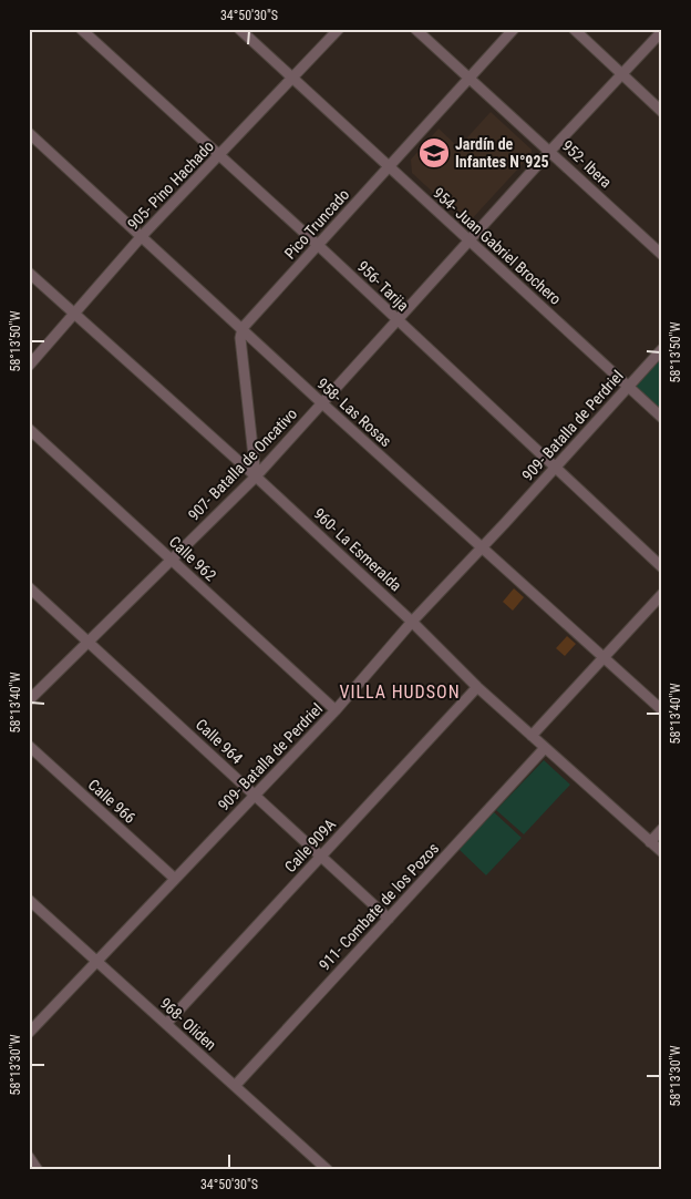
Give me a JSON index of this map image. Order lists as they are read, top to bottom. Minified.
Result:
{"streets":{"street":["952- Ibera","905- Pino Hachado","Pico Truncado","954- Juan Gabriel Brochero","956- Tarija","958- Las Rosas","909- Batalla de Perdriel","907- Batalla de Oncativo","960- La Esmeralda","Calle 962","Calle 964","Calle 966","Calle 909A","911- Combate de los Pozos","968- Oliden"]},"crossings":[["952- Ibera","Pico Truncado"],["952- Ibera","907- Batalla de Oncativo"],["905- Pino Hachado","954- Juan Gabriel Brochero"],["905- Pino Hachado","956- Tarija"],["905- Pino Hachado","958- Las Rosas"],["905- Pino Hachado","960- La Esmeralda"],["Pico Truncado","954- Juan Gabriel Brochero"],["Pico Truncado","956- Tarija"],["Pico Truncado","958- Las Rosas"],["954- Juan Gabriel Brochero","909- Batalla de Perdriel"],["954- Juan Gabriel Brochero","907- Batalla de Oncativo"],["956- Tarija","909- Batalla de Perdriel"],["956- Tarija","907- Batalla de Oncativo"],["958- Las Rosas","909- Batalla de Perdriel"],["958- Las Rosas","907- Batalla de Oncativo"],["909- Batalla de Perdriel","960- La Esmeralda"],["909- Batalla de Perdriel","Calle 962"],["909- Batalla de Perdriel","Calle 964"],["909- Batalla de Perdriel","Calle 966"],["909- Batalla de Perdriel","968- Oliden"],["907- Batalla de Oncativo","960- La Esmeralda"],["907- Batalla de Oncativo","Calle 962"],["907- Batalla de Oncativo","Calle 964"],["960- La Esmeralda","Calle 909A"],["960- La Esmeralda","911- Combate de los Pozos"],["Calle 964","Calle 909A"],["Calle 964","911- Combate de los Pozos"],["Calle 909A","968- Oliden"],["911- Combate de los Pozos","968- Oliden"]],"districts":["VILLA HUDSON"],"places":{"school or university":["Jardín de Infantes N°925"]},"coordinates":["34°50'30\"S","58°13'50\"W","58°13'40\"W","58°13'30\"W"]}
